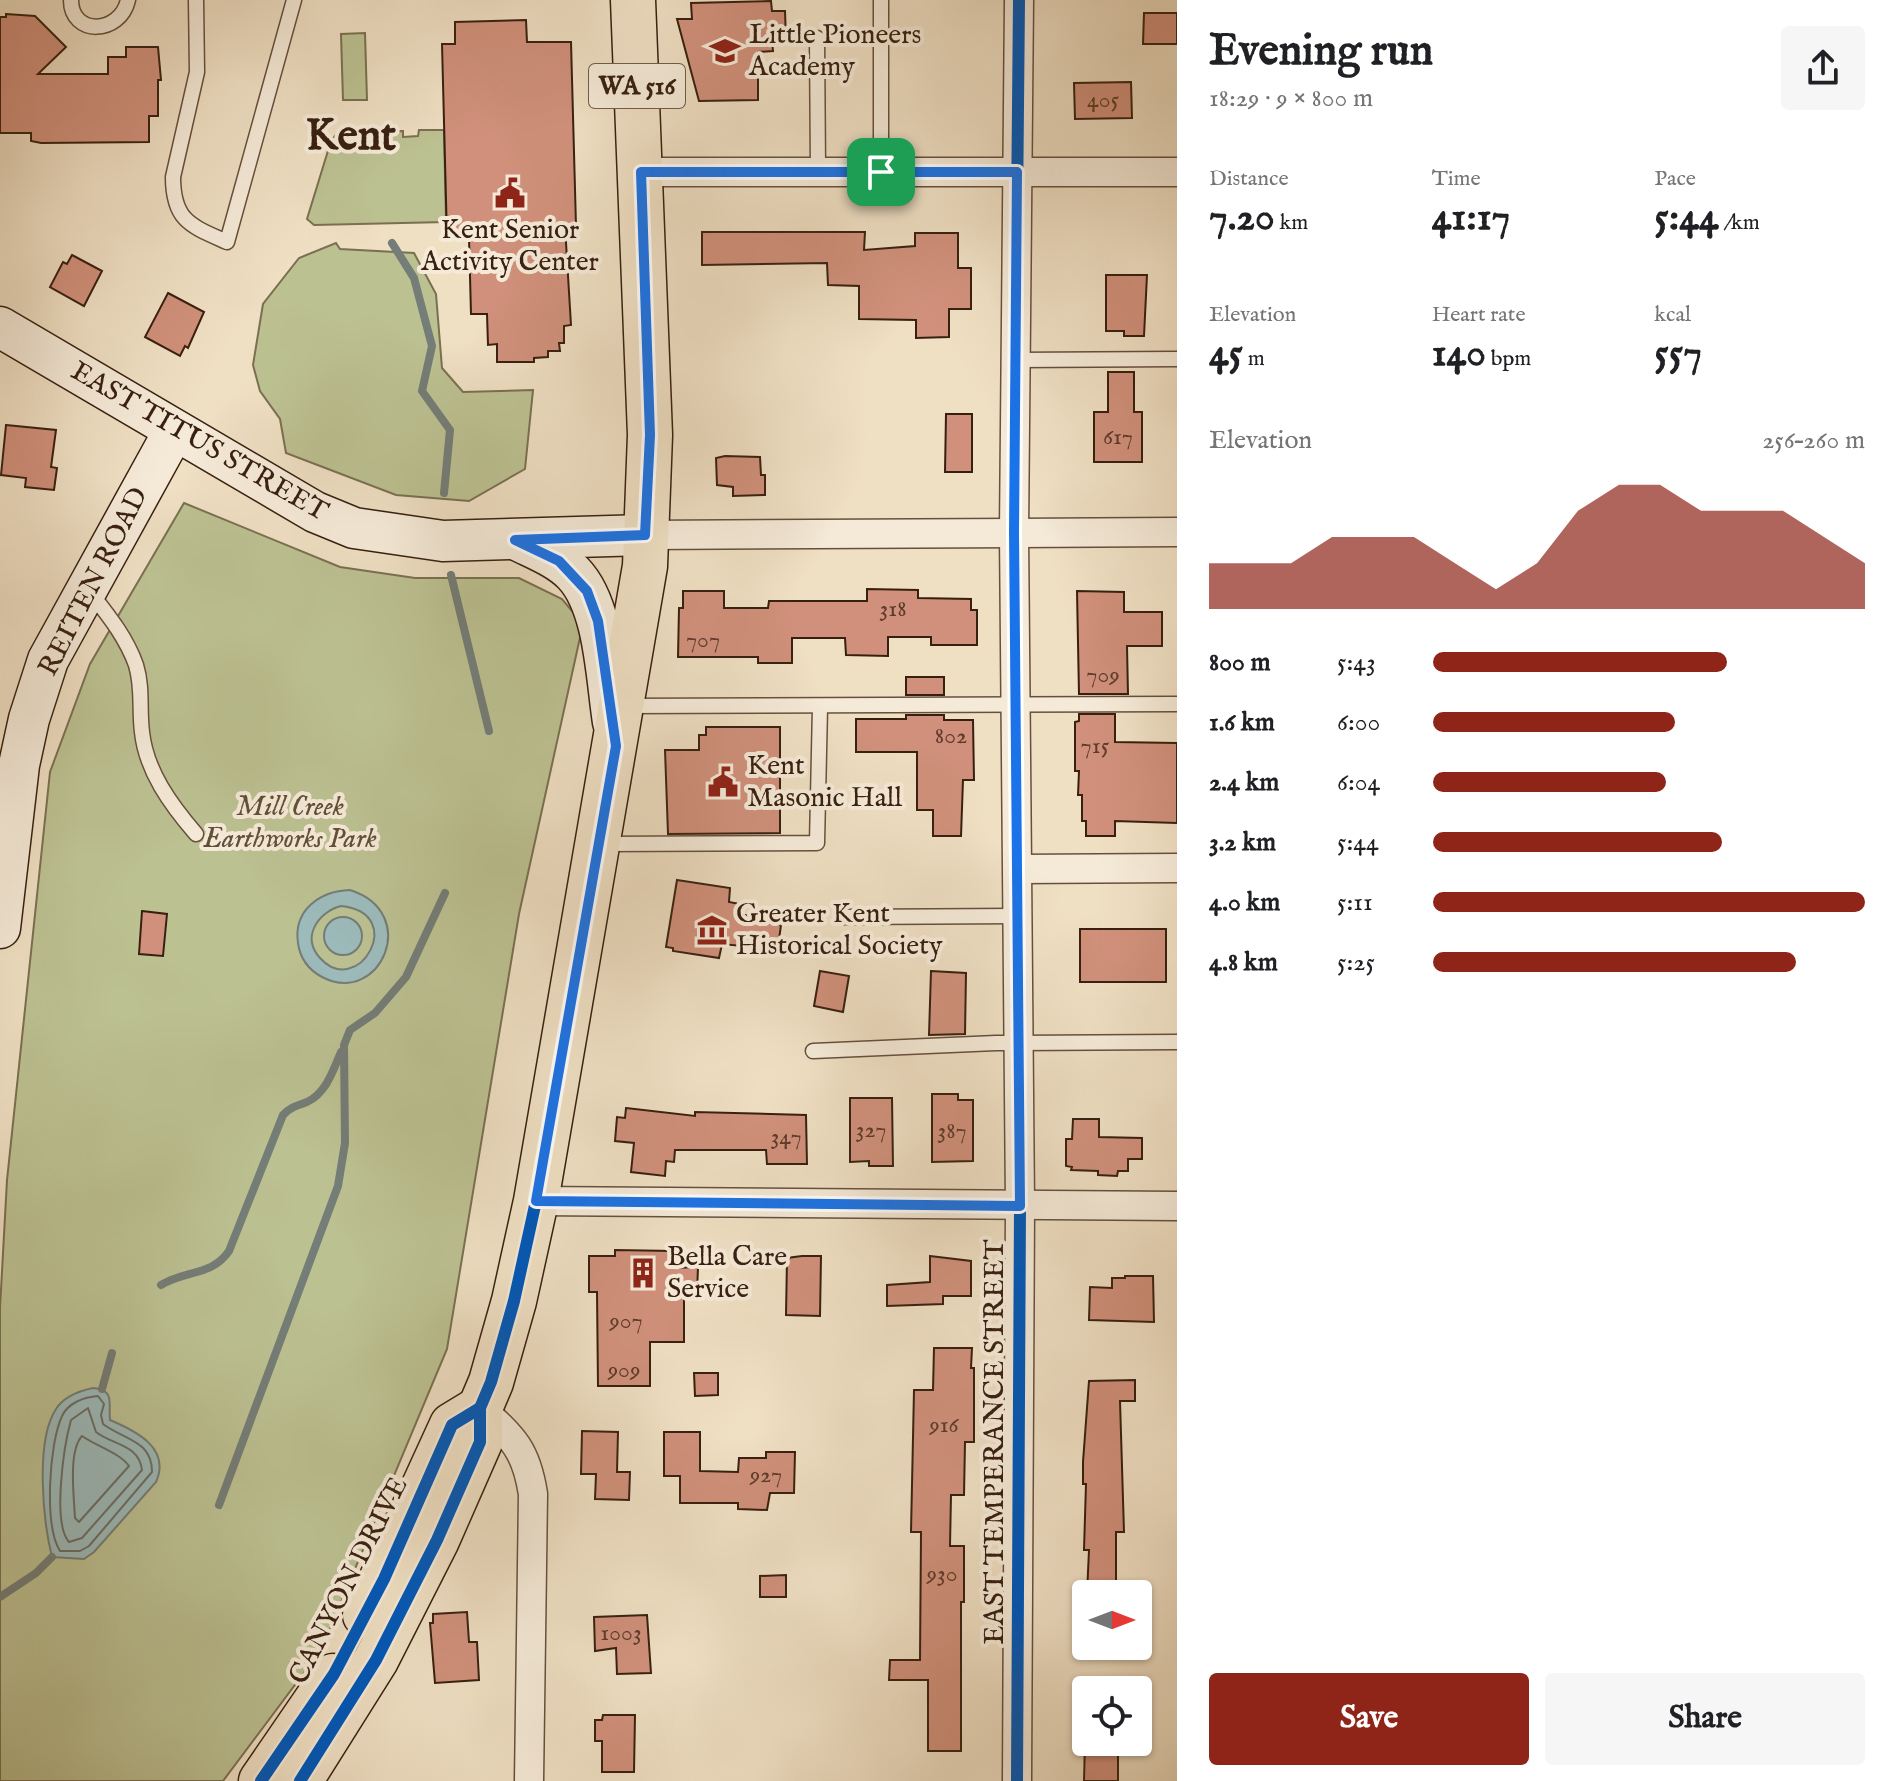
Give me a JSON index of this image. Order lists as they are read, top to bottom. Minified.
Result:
{"streets":{"main road":["WA 516","CANYON DRIVE"],"street":["EAST TITUS STREET","REITEN ROAD","EAST TEMPERANCE STREET"]},"crossings":[["WA 516","EAST TITUS STREET"],["WA 516","CANYON DRIVE"],["EAST TITUS STREET","REITEN ROAD"]],"districts":["Kent"],"parks":["Mill Creek Earthworks Park"],"places":{"school or university":["Little Pioneers Academy"],"public building":["Kent Senior Activity Center","Kent Masonic Hall"],"museum":["Greater Kent Historical Society"],"building":["Bella Care Service"]},"house_numbers":["405","617","318","707","709","802","715","327","387","347","907","909","916","927","930","1003"],"north":"right","page":{"heading":["Evening run","18:29 · 9 × 800 m"],"stats":[["Distance","7.20 km"],["Time","41:17"],["Pace","5:44 /km"],["Elevation","45 m"],["Heart rate","140 bpm"],["kcal","557"]],"chart":["Elevation","256–260 m"],"list":[{"name":"800 m","note":"5:43"},{"name":"1.6 km","note":"6:00"},{"name":"2.4 km","note":"6:04"},{"name":"3.2 km","note":"5:44"},{"name":"4.0 km","note":"5:11"},{"name":"4.8 km","note":"5:25"}],"buttons":["Save","Share"]}}
